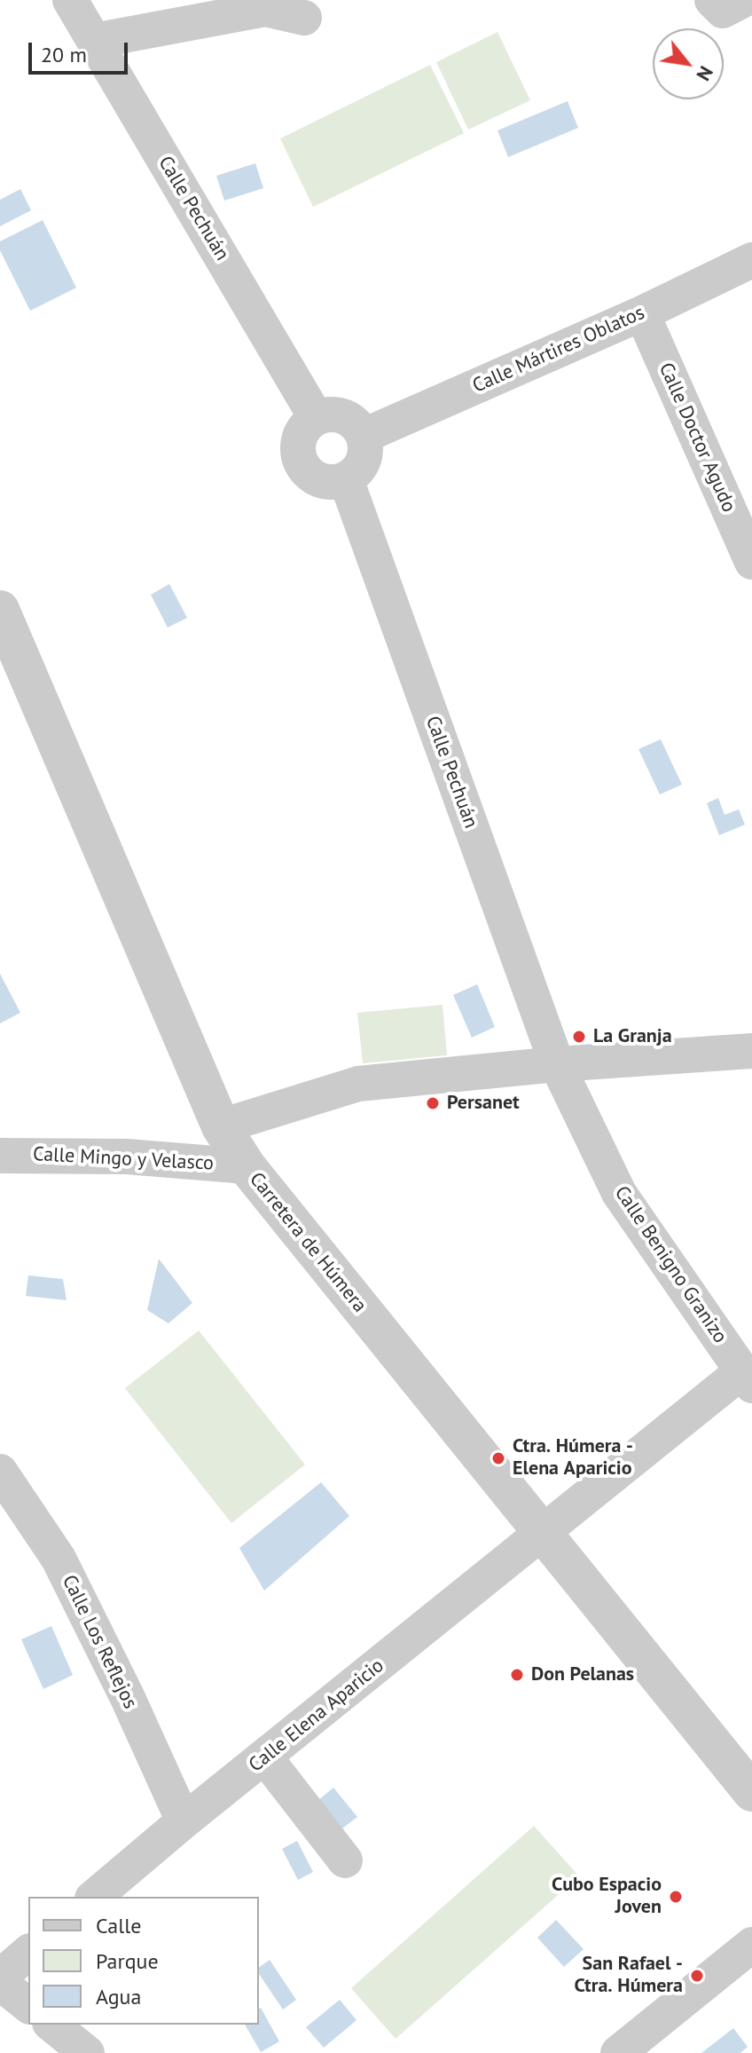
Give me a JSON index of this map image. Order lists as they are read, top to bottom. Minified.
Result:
{"streets":{"street":["Calle Pechuán","Calle Mártires Oblatos","Calle Doctor Agudo","Calle Mingo y Velasco","Carretera de Húmera","Calle Benigno Granizo","Calle Los Reflejos","Calle Elena Aparicio"]},"crossings":[["Calle Pechuán","Calle Mártires Oblatos"],["Calle Pechuán","Calle Benigno Granizo"],["Calle Mártires Oblatos","Calle Doctor Agudo"],["Calle Mingo y Velasco","Carretera de Húmera"],["Carretera de Húmera","Calle Elena Aparicio"],["Calle Benigno Granizo","Calle Elena Aparicio"],["Calle Los Reflejos","Calle Elena Aparicio"]],"places":["La Granja","Persanet","Ctra. Húmera - Elena Aparicio","Don Pelanas","Cubo Espacio Joven","San Rafael - Ctra. Húmera"],"legend":["Calle","Parque","Agua"],"scale_bar":"20 m","north":"bottom right"}
